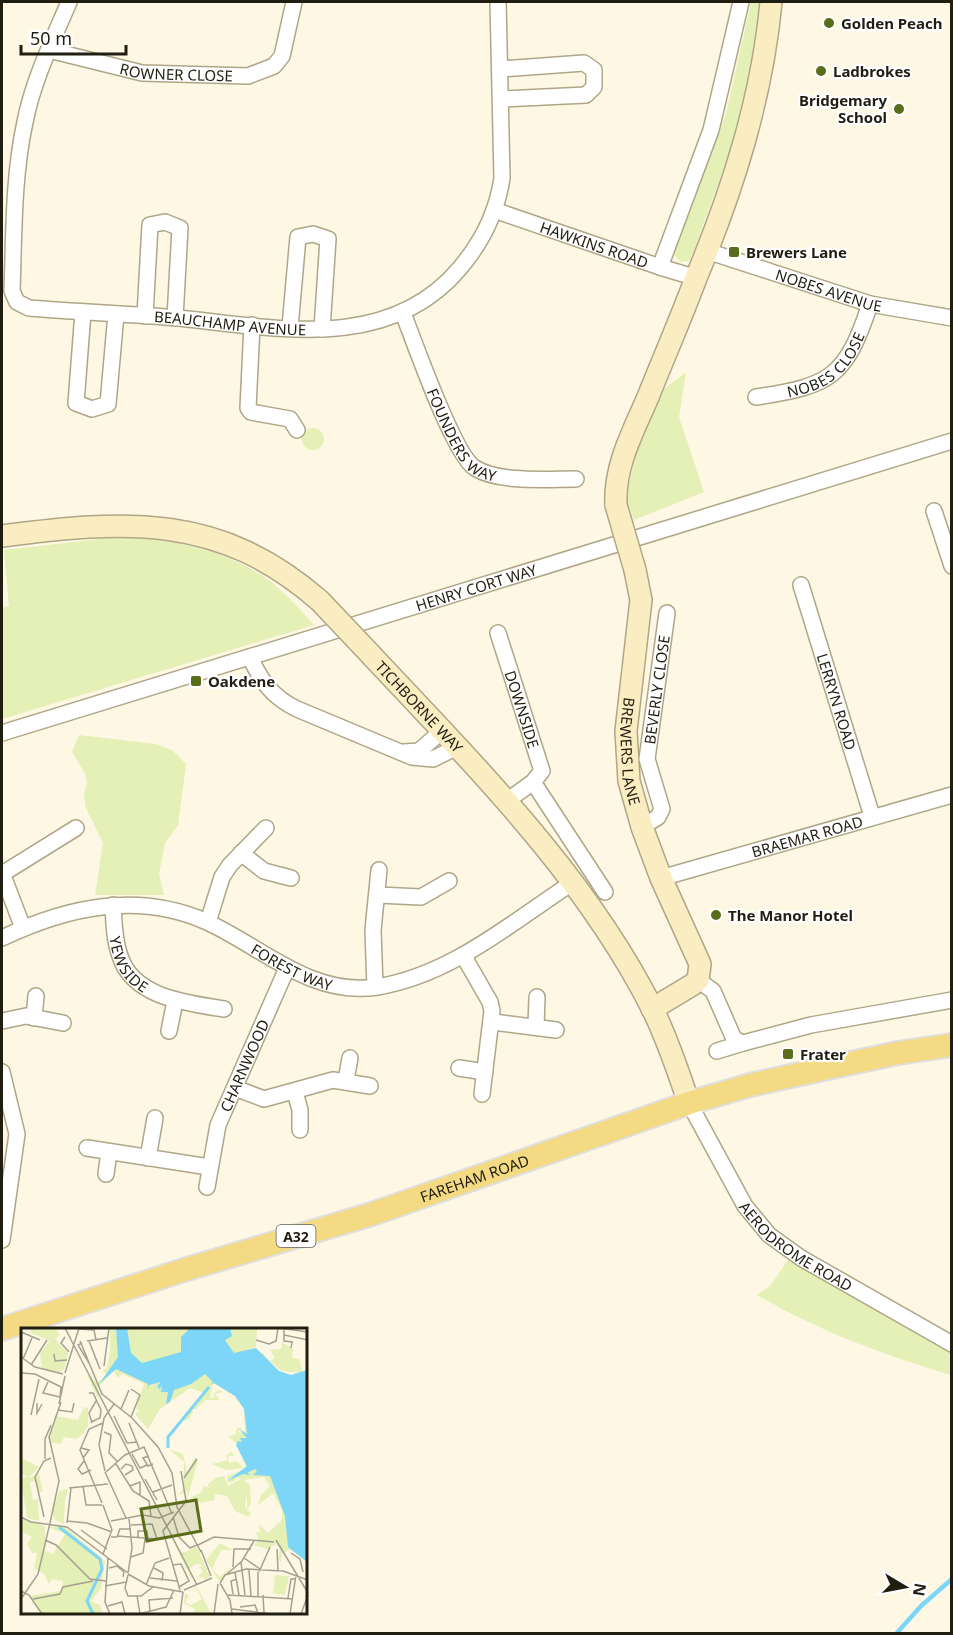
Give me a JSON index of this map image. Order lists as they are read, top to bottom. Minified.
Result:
{"streets":{"main road":["FAREHAM ROAD","A32"],"street":["ROWNER CLOSE","HAWKINS ROAD","NOBES AVENUE","BEAUCHAMP AVENUE","NOBES CLOSE","FOUNDERS WAY","HENRY CORT WAY","BEVERLY CLOSE","LERRYN ROAD","TICHBORNE WAY","DOWNSIDE","BREWERS LANE","BRAEMAR ROAD","YEWSIDE","FOREST WAY","CHARNWOOD","AERODROME ROAD"]},"crossings":[["ROWNER CLOSE","BEAUCHAMP AVENUE"],["HAWKINS ROAD","BEAUCHAMP AVENUE"],["HAWKINS ROAD","BREWERS LANE"],["NOBES AVENUE","NOBES CLOSE"],["NOBES AVENUE","BREWERS LANE"],["BEAUCHAMP AVENUE","FOUNDERS WAY"],["BEVERLY CLOSE","BREWERS LANE"],["LERRYN ROAD","BRAEMAR ROAD"],["TICHBORNE WAY","FOREST WAY"],["TICHBORNE WAY","FAREHAM ROAD"],["TICHBORNE WAY","AERODROME ROAD"],["BREWERS LANE","BRAEMAR ROAD"],["YEWSIDE","FOREST WAY"],["FOREST WAY","CHARNWOOD"],["FAREHAM ROAD","AERODROME ROAD"]],"places":{"other":["Golden Peach","Ladbrokes","Bridgemary School","The Manor Hotel"],"transit":["Brewers Lane","Oakdene","Frater"]},"scale_bar":"50 m","north":"right"}
